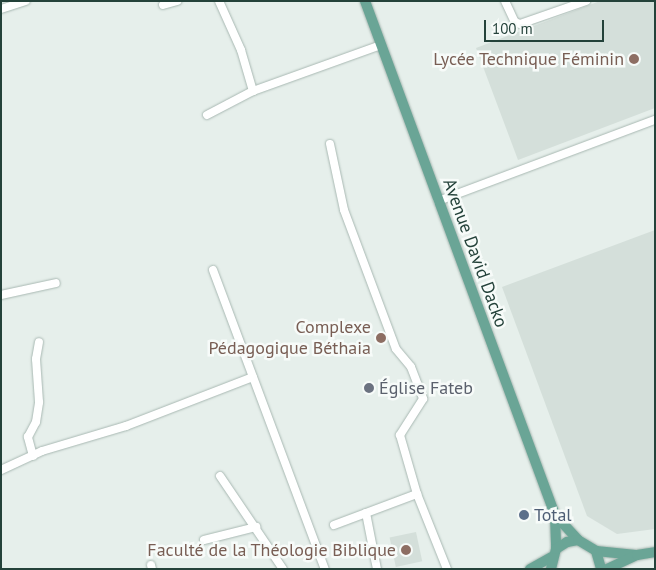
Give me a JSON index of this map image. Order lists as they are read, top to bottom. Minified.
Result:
{"streets":{"main road":["Avenue David Dacko"]},"places":["Lycée Technique Féminin","Complexe Pédagogique Béthaia","Église Fateb","Total","Faculté de la Théologie Biblique"],"scale_bar":"100 m"}
